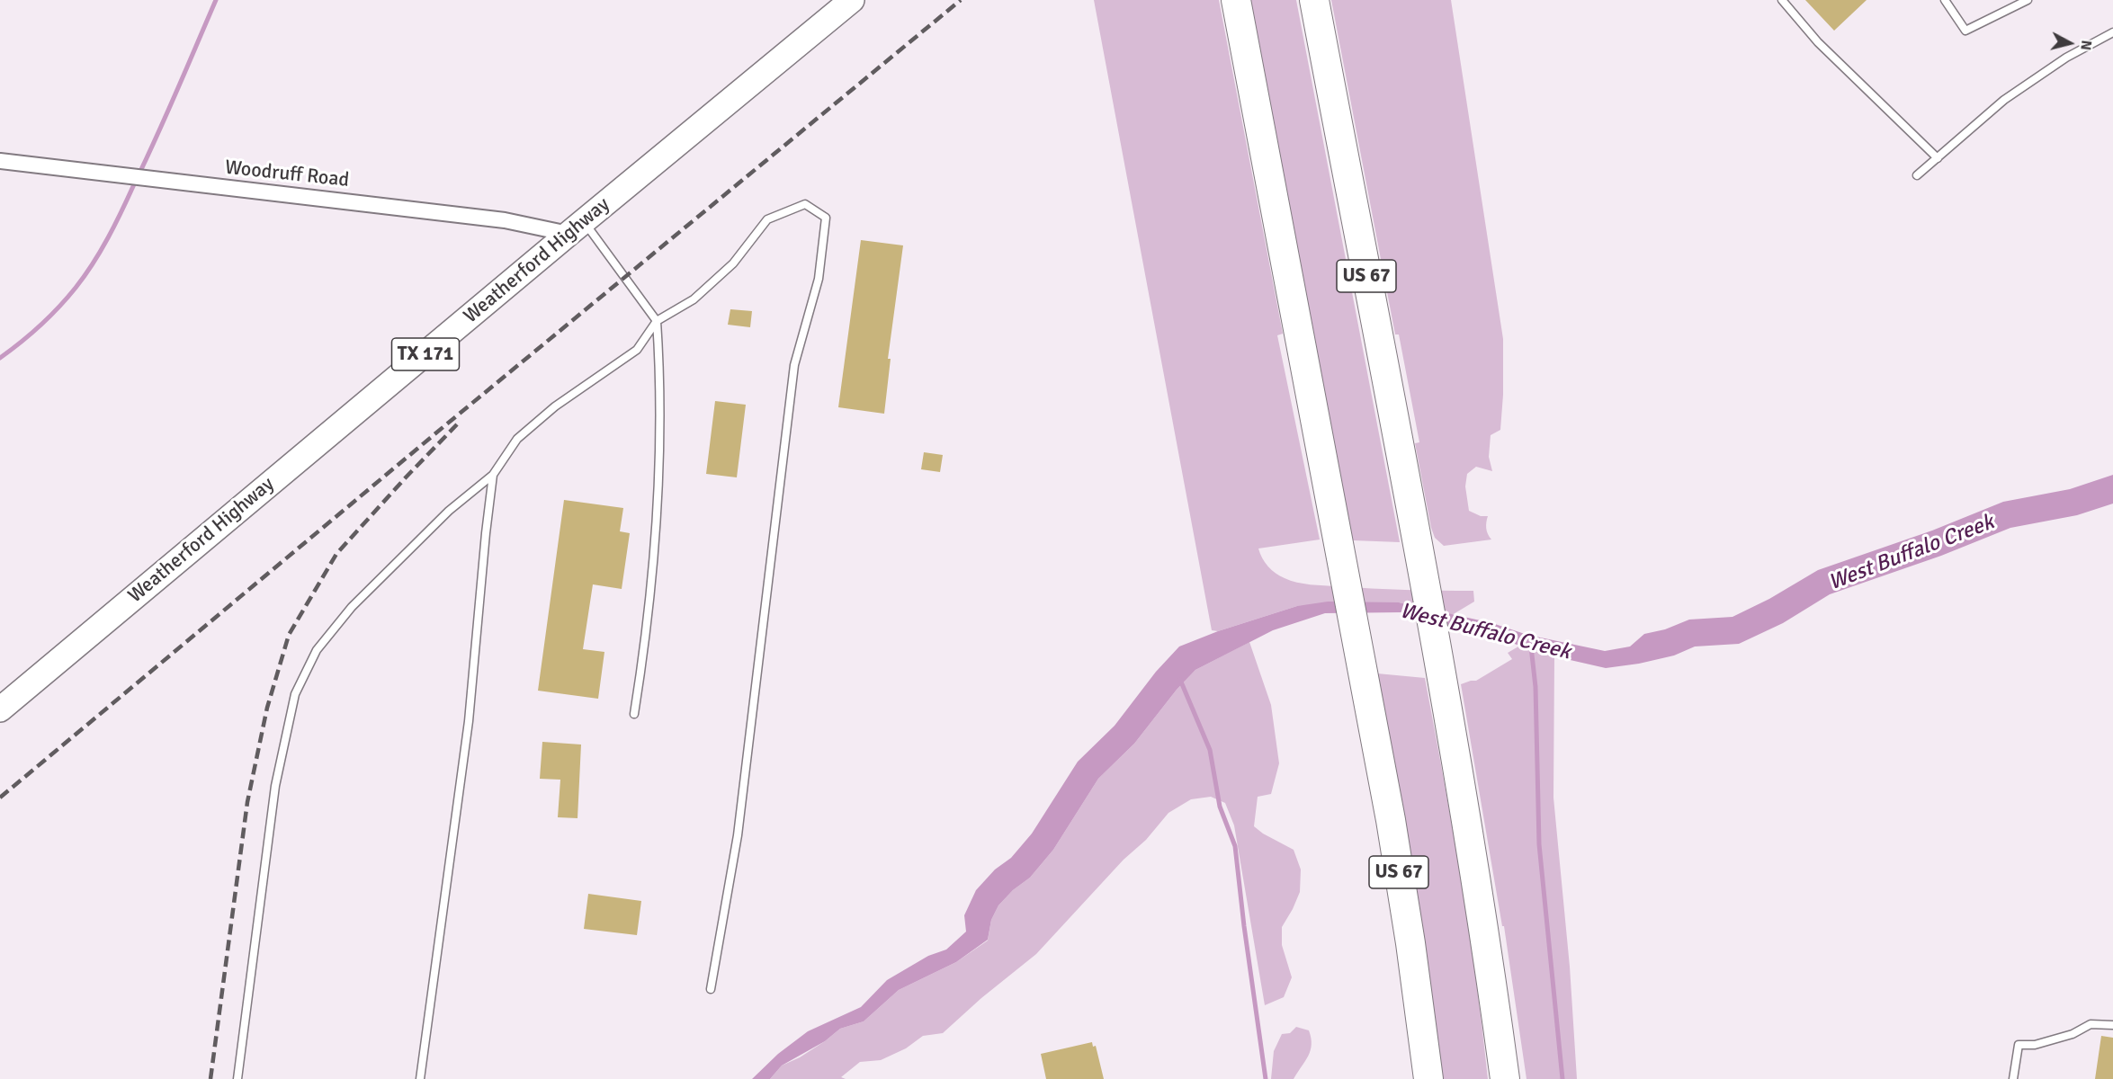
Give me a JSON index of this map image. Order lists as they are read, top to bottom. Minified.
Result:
{"streets":{"highway":["US 67"],"main road":["Weatherford Highway","TX 171"],"street":["Woodruff Road"]},"crossings":[["Woodruff Road","Weatherford Highway"]],"water":["West Buffalo Creek"],"north":"right"}
